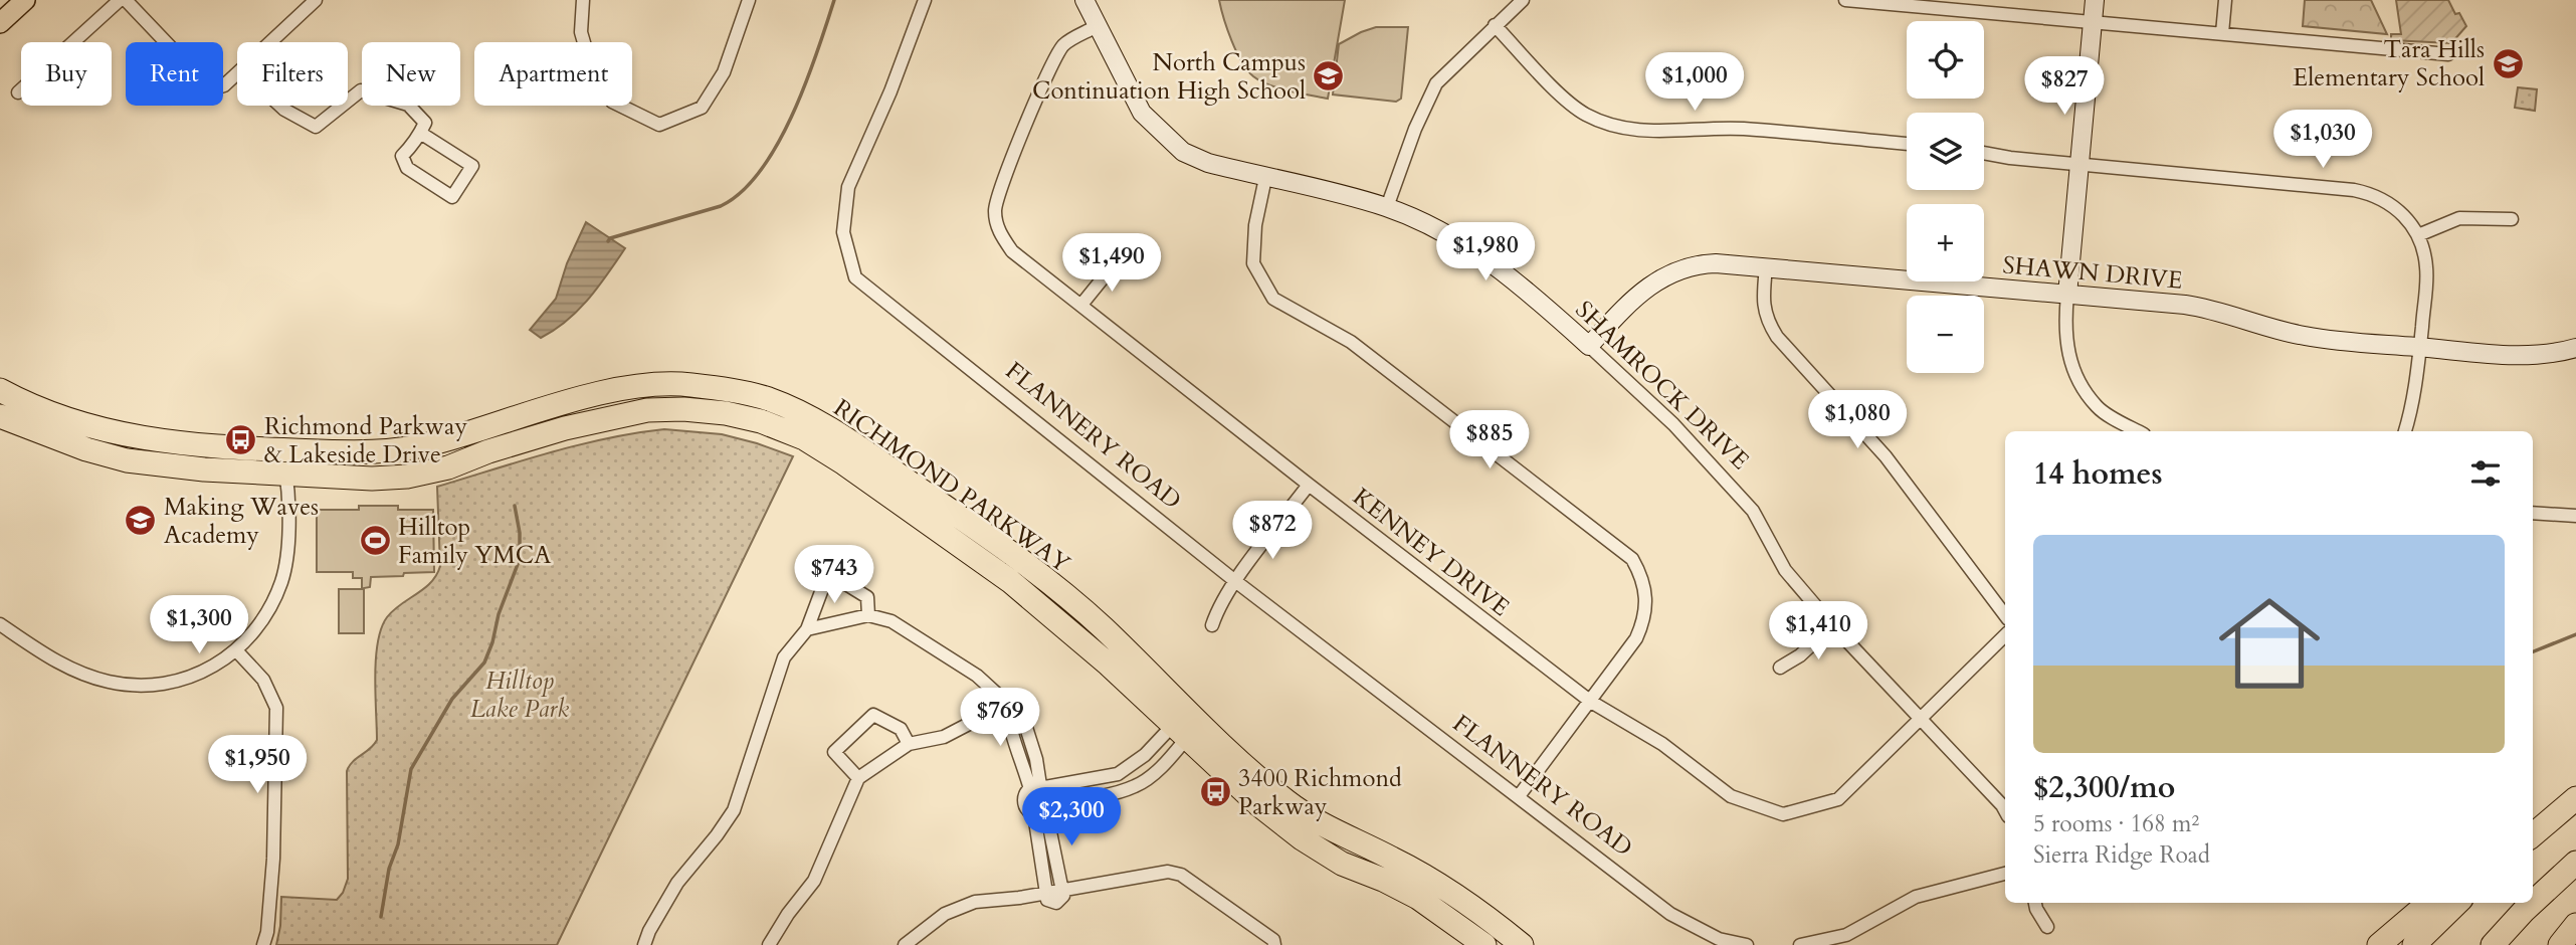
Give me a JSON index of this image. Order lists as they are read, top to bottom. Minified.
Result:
{"streets":{"highway":["RICHMOND PARKWAY"],"street":["SHAWN DRIVE","SHAMROCK DRIVE","FLANNERY ROAD","KENNEY DRIVE"]},"crossings":[["SHAWN DRIVE","SHAMROCK DRIVE"],["SHAMROCK DRIVE","KENNEY DRIVE"]],"parks":["Hilltop Lake Park"],"places":{"school or university":["Tara Hills Elementary School","North Campus Continuation High School","Making Waves Academy"],"bus stop":["Richmond Parkway & Lakeside Drive","3400 Richmond Parkway"],"sports":["Hilltop Family YMCA"]},"page":{"map_buttons":["+","−"],"chip":["Buy","Rent","Filters","New","Apartment"],"price":["$1,000","$827","$1,030","$1,980","$1,490","$1,080","$885","$872","$743","$1,300","$1,410","$769","$1,950","$2,300"],"heading":"14 homes","list":[{"name":"$2,300/mo","note":"5 rooms · 168 m² · Sierra Ridge Road"}]}}
